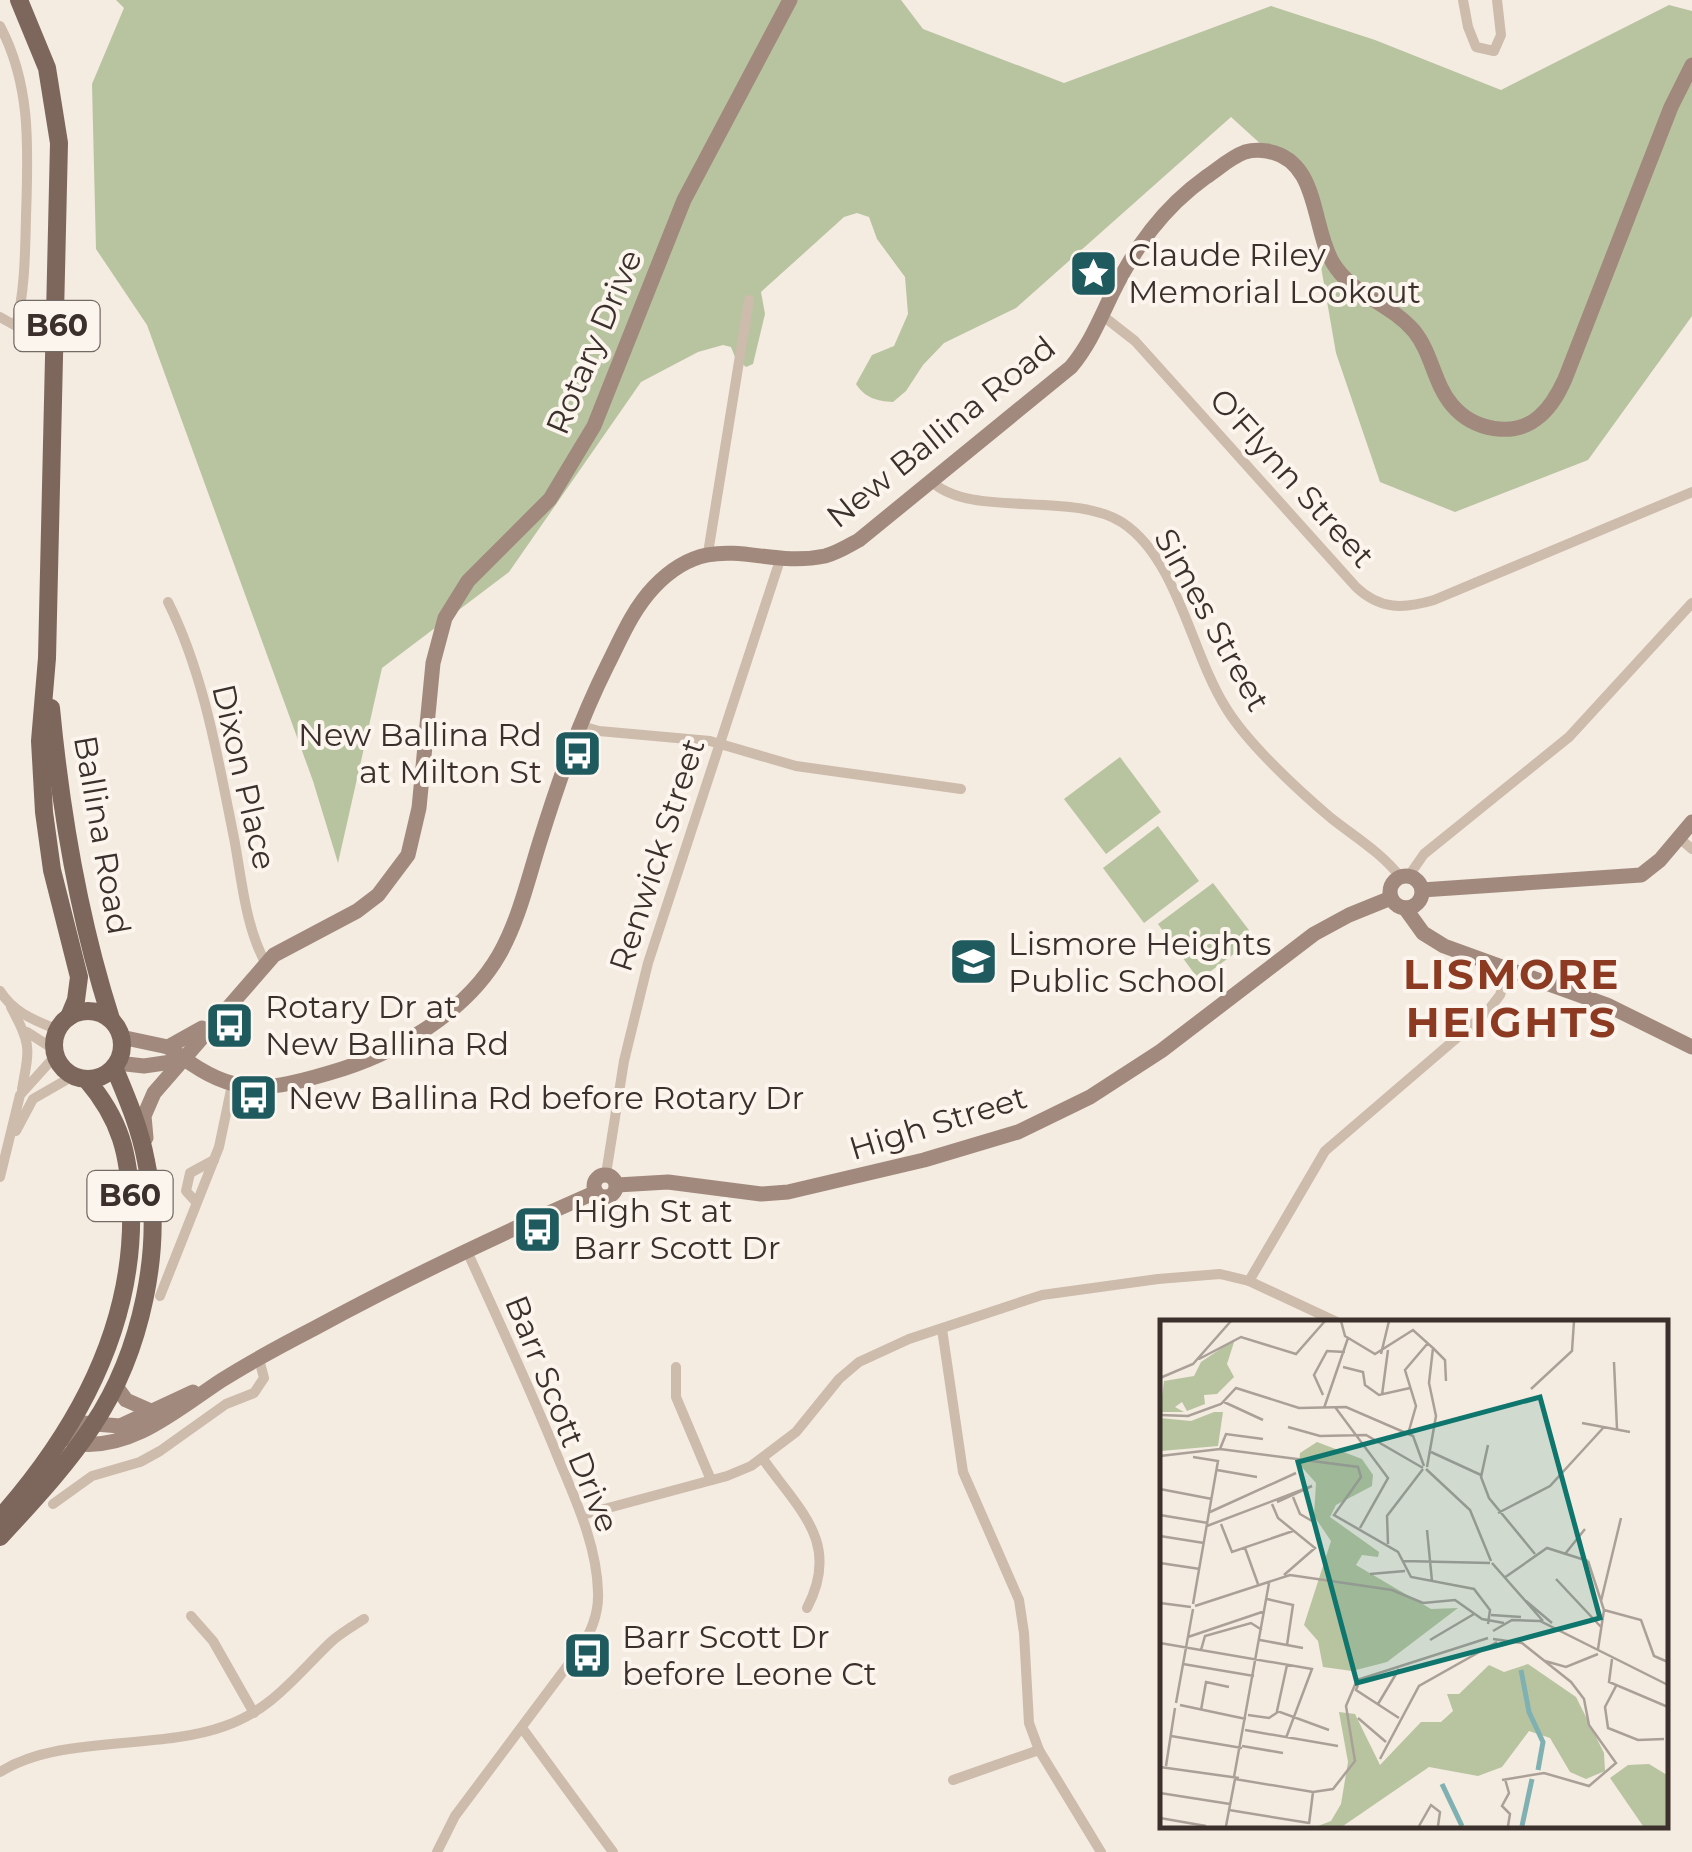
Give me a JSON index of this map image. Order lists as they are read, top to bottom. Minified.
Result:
{"streets":{"main road":["B60","Ballina Road"],"street":["Rotary Drive","New Ballina Road","O'Flynn Street","Simes Street","Dixon Place","Renwick Street","High Street","Barr Scott Drive"]},"crossings":[["B60","Rotary Drive"],["B60","Ballina Road"],["Rotary Drive","Dixon Place"],["New Ballina Road","O'Flynn Street"],["New Ballina Road","Simes Street"],["New Ballina Road","Renwick Street"],["Simes Street","High Street"],["Renwick Street","High Street"],["High Street","Barr Scott Drive"]],"districts":["LISMORE HEIGHTS"],"places":{"place":["Claude Riley Memorial Lookout"],"bus stop":["New Ballina Rd at Milton St","Rotary Dr at New Ballina Rd","New Ballina Rd before Rotary Dr","High St at Barr Scott Dr","Barr Scott Dr before Leone Ct"],"school or university":["Lismore Heights Public School"]}}
